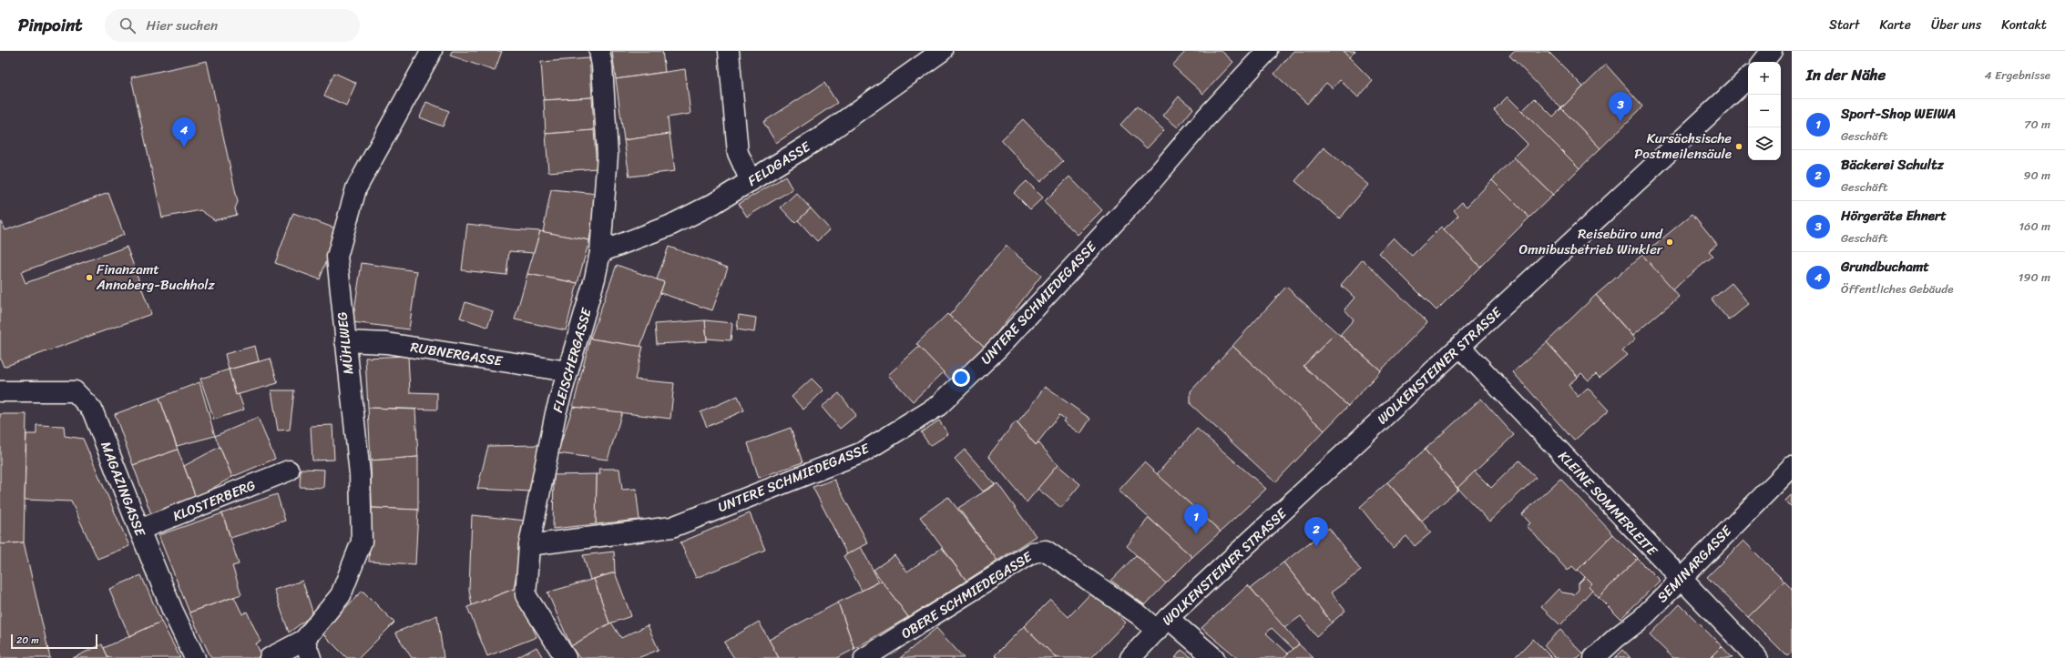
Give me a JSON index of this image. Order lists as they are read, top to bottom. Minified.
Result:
{"streets":{"street":["FELDGASSE","UNTERE SCHMIEDEGASSE","MÜHLWEG","RUBNERGASSE","FLEISCHERGASSE","WOLKENSTEINER STRASSE","MAGAZINGASSE","KLOSTERBERG","KLEINE SOMMERLEITE","SEMINARGASSE","OBERE SCHMIEDEGASSE"]},"crossings":[["FELDGASSE","FLEISCHERGASSE"],["UNTERE SCHMIEDEGASSE","FLEISCHERGASSE"],["MÜHLWEG","RUBNERGASSE"],["RUBNERGASSE","FLEISCHERGASSE"],["WOLKENSTEINER STRASSE","KLEINE SOMMERLEITE"],["WOLKENSTEINER STRASSE","OBERE SCHMIEDEGASSE"],["MAGAZINGASSE","KLOSTERBERG"],["KLEINE SOMMERLEITE","SEMINARGASSE"]],"places":["Kursächsische Postmeilensäule","Reisebüro und Omnibusbetrieb Winkler","Finanzamt Annaberg-Buchholz"],"scale_bar":"20 m","page":{"header":"Pinpoint","search":"Hier suchen","nav":["Start","Karte","Über uns","Kontakt"],"heading":["In der Nähe","4 Ergebnisse"],"map_buttons":["+","−"],"pins":["3","4","1","2"],"list":[{"mark":"1","name":"Sport-Shop WEIWA","note":"Geschäft","value":"70 m"},{"mark":"2","name":"Bäckerei Schultz","note":"Geschäft","value":"90 m"},{"mark":"3","name":"Hörgeräte Ehnert","note":"Geschäft","value":"160 m"},{"mark":"4","name":"Grundbuchamt","note":"Öffentliches Gebäude","value":"190 m"}],"scale":"20 m"}}
